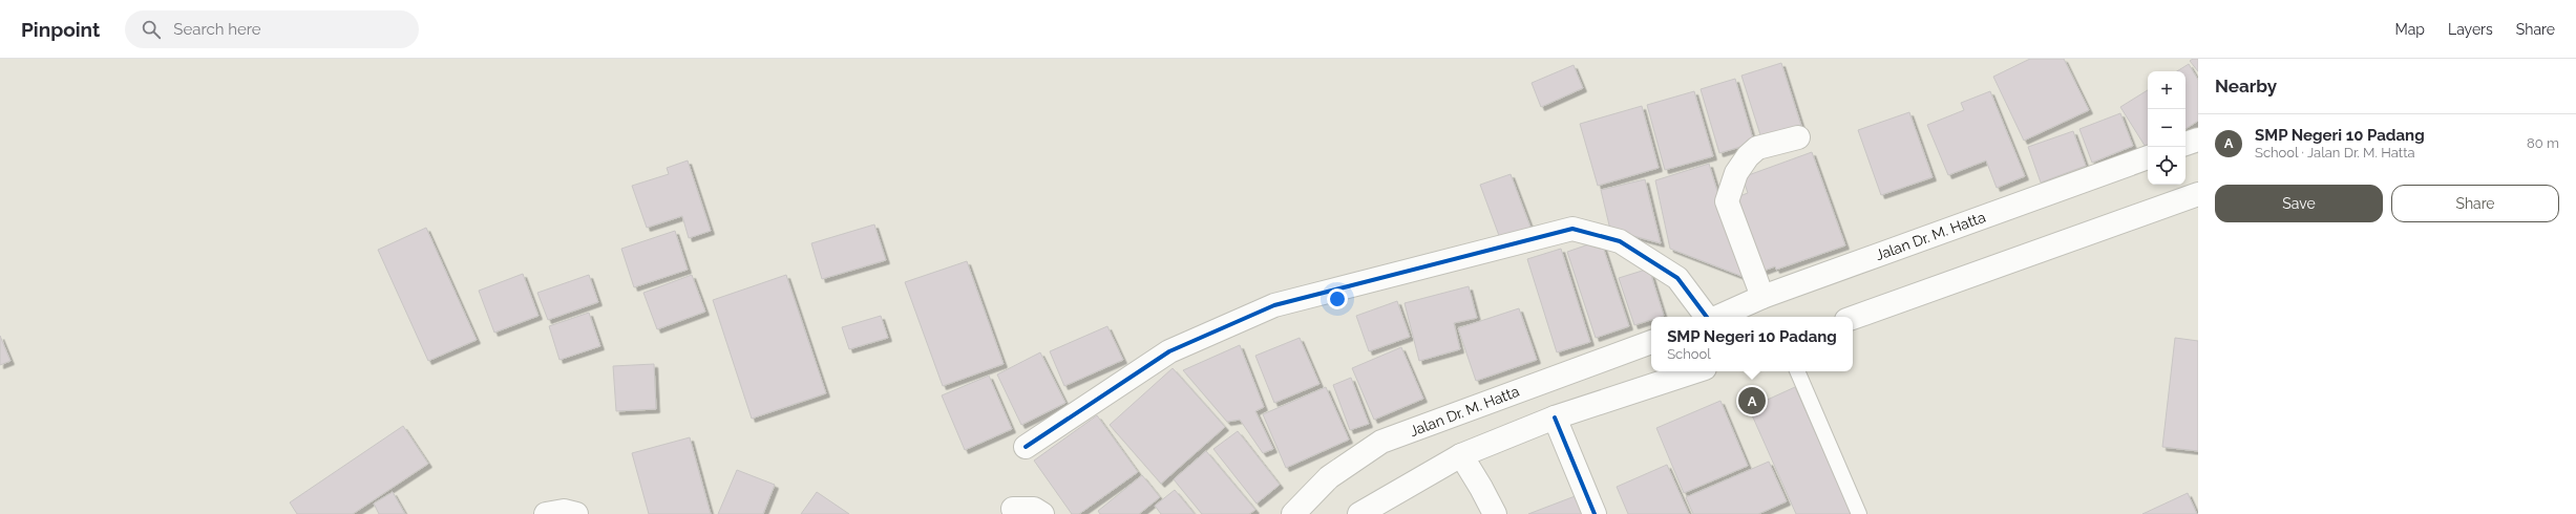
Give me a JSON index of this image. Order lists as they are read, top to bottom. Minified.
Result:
{"streets":{"main road":["Jalan Dr. M. Hatta"]},"page":{"header":"Pinpoint","search":"Search here","nav":["Map","Layers","Share"],"heading":"Nearby","map_buttons":["+","−"],"list":[{"mark":"A","name":"SMP Negeri 10 Padang","note":"School · Jalan Dr. M. Hatta","value":"80 m"}],"buttons":["Save","Share"],"popup":["SMP Negeri 10 Padang","School"],"pins":"A"}}
